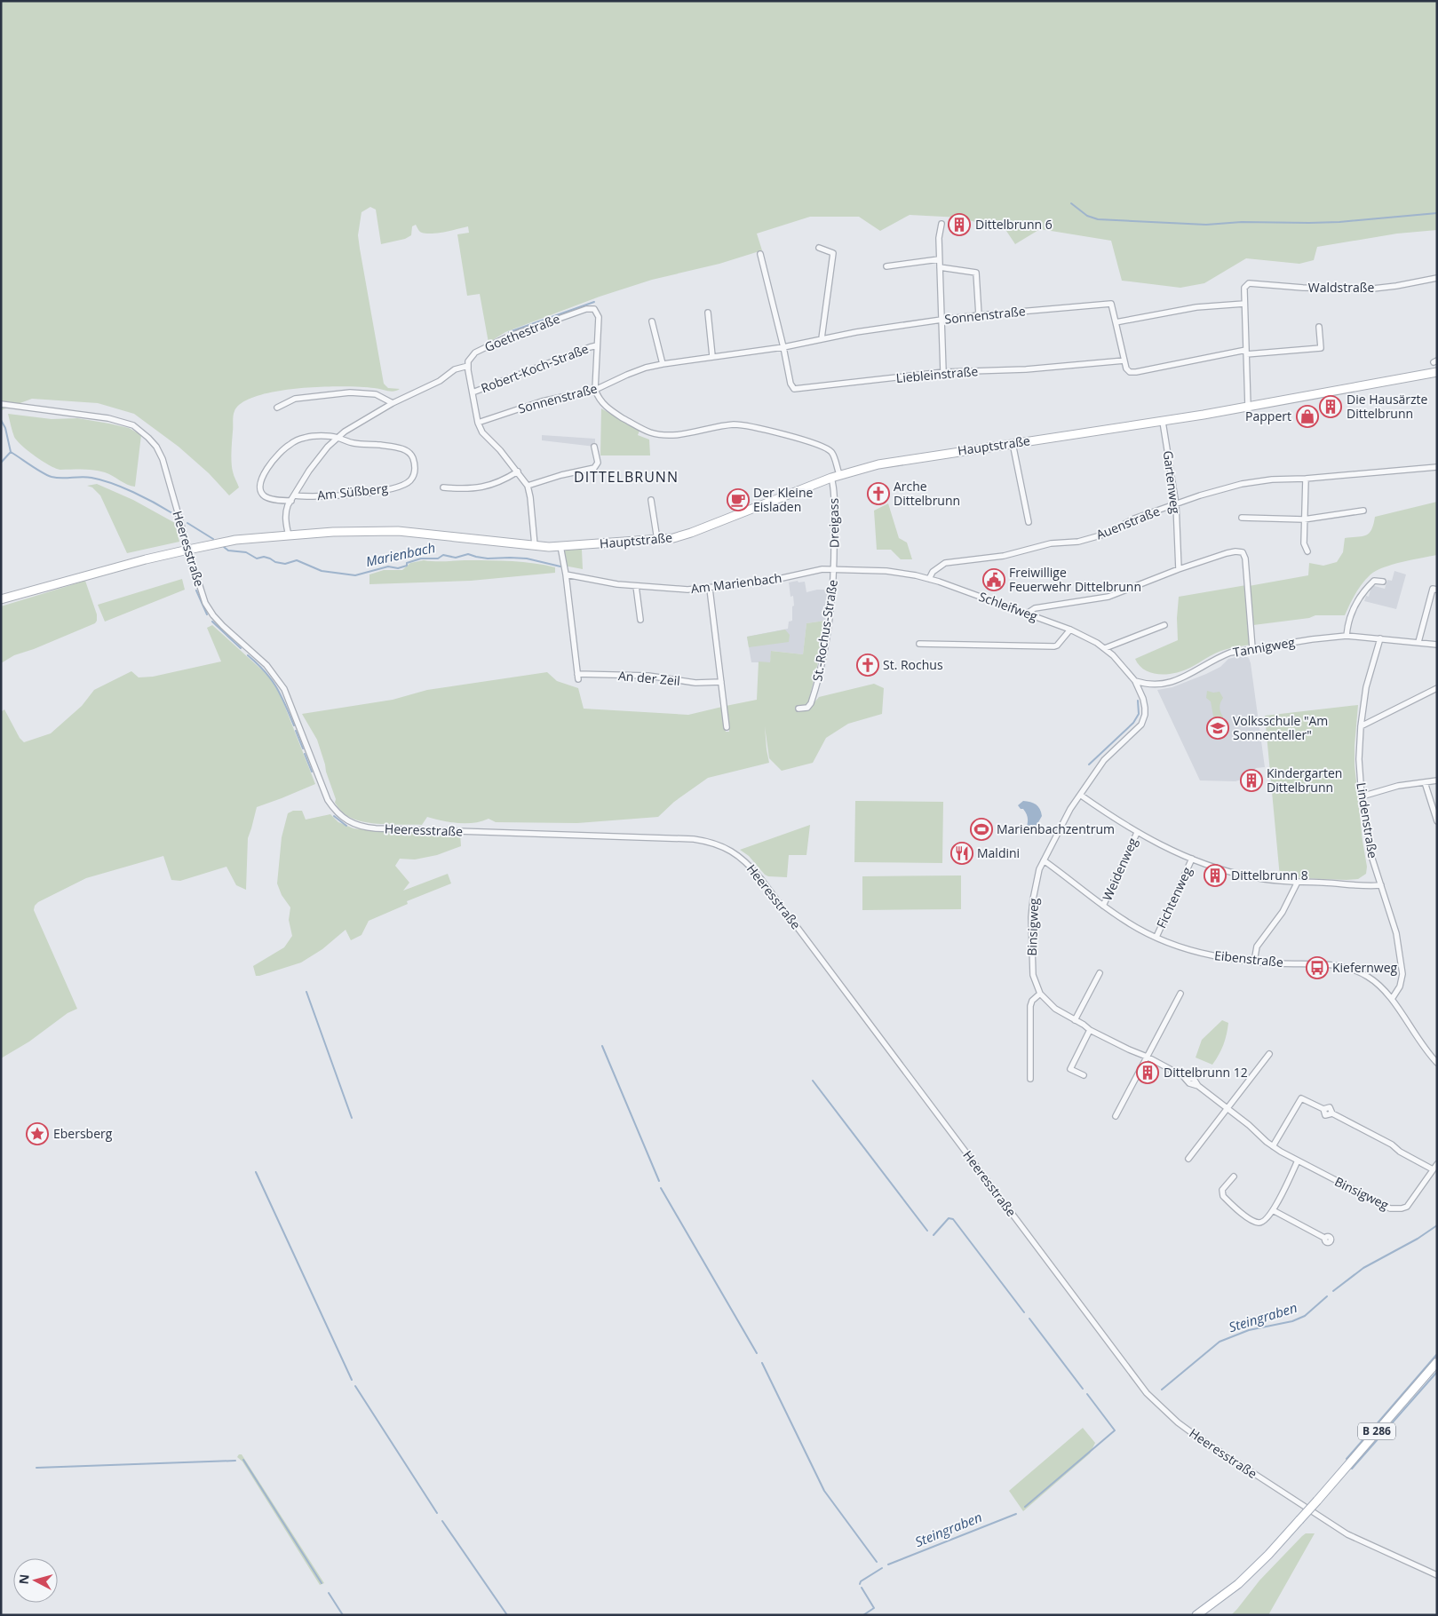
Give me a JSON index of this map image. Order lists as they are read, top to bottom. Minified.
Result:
{"streets":{"street":["Waldstraße","Sonnenstraße","Goethestraße","Robert-Koch-Straße","Liebleinstraße","Hauptstraße","Gartenweg","Am Süßberg","Dreigass","Auenstraße","Heeresstraße","Am Marienbach","Schleifweg","St.-Rochus-Straße","Tannigweg","An der Zeil","Lindenstraße","Weidenweg","Fichtenweg","Binsigweg","Eibenstraße","B 286"]},"crossings":[["Sonnenstraße","Liebleinstraße"],["Sonnenstraße","Dreigass"],["Goethestraße","Robert-Koch-Straße"],["Goethestraße","Am Süßberg"],["Hauptstraße","Gartenweg"],["Hauptstraße","Am Süßberg"],["Hauptstraße","Dreigass"],["Hauptstraße","Heeresstraße"],["Hauptstraße","An der Zeil"],["Gartenweg","Auenstraße"],["Dreigass","Am Marienbach"],["Dreigass","Schleifweg"],["Dreigass","St.-Rochus-Straße"],["Auenstraße","Schleifweg"],["Am Marienbach","Schleifweg"],["Am Marienbach","St.-Rochus-Straße"],["Am Marienbach","An der Zeil"],["Schleifweg","St.-Rochus-Straße"],["Schleifweg","Tannigweg"],["Schleifweg","Binsigweg"],["Tannigweg","Lindenstraße"],["Lindenstraße","Eibenstraße"],["Weidenweg","Eibenstraße"],["Fichtenweg","Eibenstraße"],["Binsigweg","Eibenstraße"]],"districts":["DITTELBRUNN"],"water":["Marienbach","Steingraben"],"places":{"building":["Dittelbrunn 6","Die Hausärzte Dittelbrunn","Kindergarten Dittelbrunn","Dittelbrunn 8","Dittelbrunn 12"],"shop":["Pappert"],"church":["Arche Dittelbrunn","St. Rochus"],"cafe":["Der Kleine Eisladen"],"public building":["Freiwillige Feuerwehr Dittelbrunn"],"school or university":["Volksschule \"Am Sonnenteller\""],"sports":["Marienbachzentrum"],"restaurant":["Maldini"],"bus stop":["Kiefernweg"],"place":["Ebersberg"]},"north":"left"}
